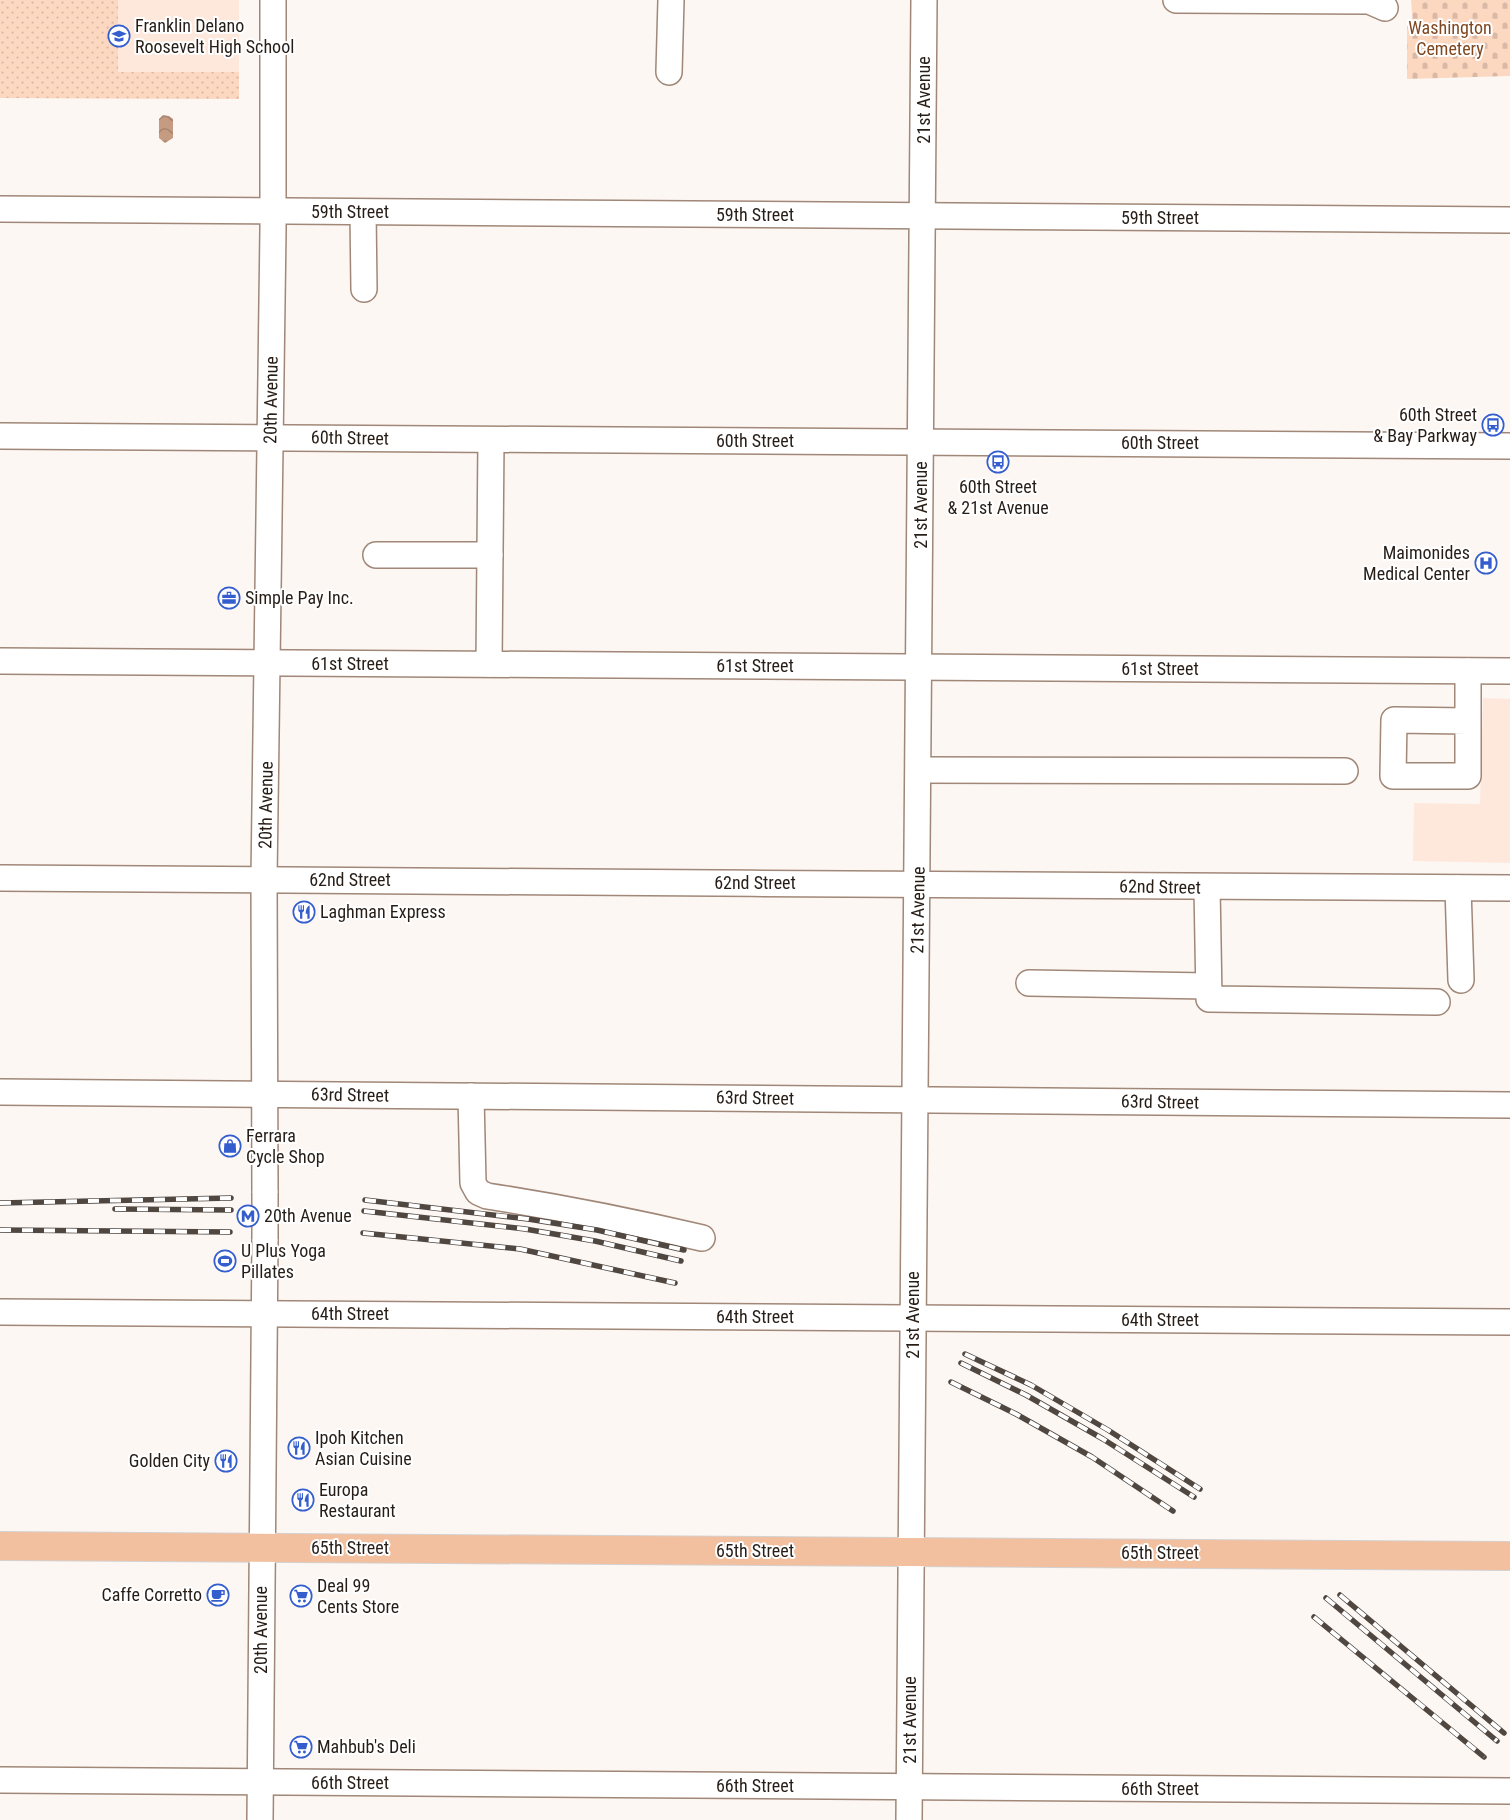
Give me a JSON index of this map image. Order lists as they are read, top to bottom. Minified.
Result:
{"streets":{"main road":["65th Street"],"street":["21st Avenue","59th Street","20th Avenue","60th Street","61st Street","62nd Street","63rd Street","64th Street","66th Street"]},"crossings":[["21st Avenue","59th Street"],["21st Avenue","60th Street"],["21st Avenue","61st Street"],["21st Avenue","62nd Street"],["21st Avenue","63rd Street"],["21st Avenue","64th Street"],["21st Avenue","65th Street"],["21st Avenue","66th Street"],["59th Street","20th Avenue"],["20th Avenue","60th Street"],["20th Avenue","61st Street"],["20th Avenue","62nd Street"],["20th Avenue","63rd Street"],["20th Avenue","64th Street"],["20th Avenue","65th Street"],["20th Avenue","66th Street"]],"parks":["Washington Cemetery"],"places":{"school or university":["Franklin Delano Roosevelt High School"],"bus stop":["60th Street & Bay Parkway","60th Street & 21st Avenue"],"hospital":["Maimonides Medical Center"],"office":["Simple Pay Inc."],"restaurant":["Laghman Express","Ipoh Kitchen Asian Cuisine","Golden City","Europa Restaurant"],"shop":["Ferrara Cycle Shop"],"metro station":["20th Avenue"],"sports":["U Plus Yoga Pillates"],"cafe":["Caffe Corretto"],"supermarket":["Deal 99 Cents Store","Mahbub's Deli"]}}
